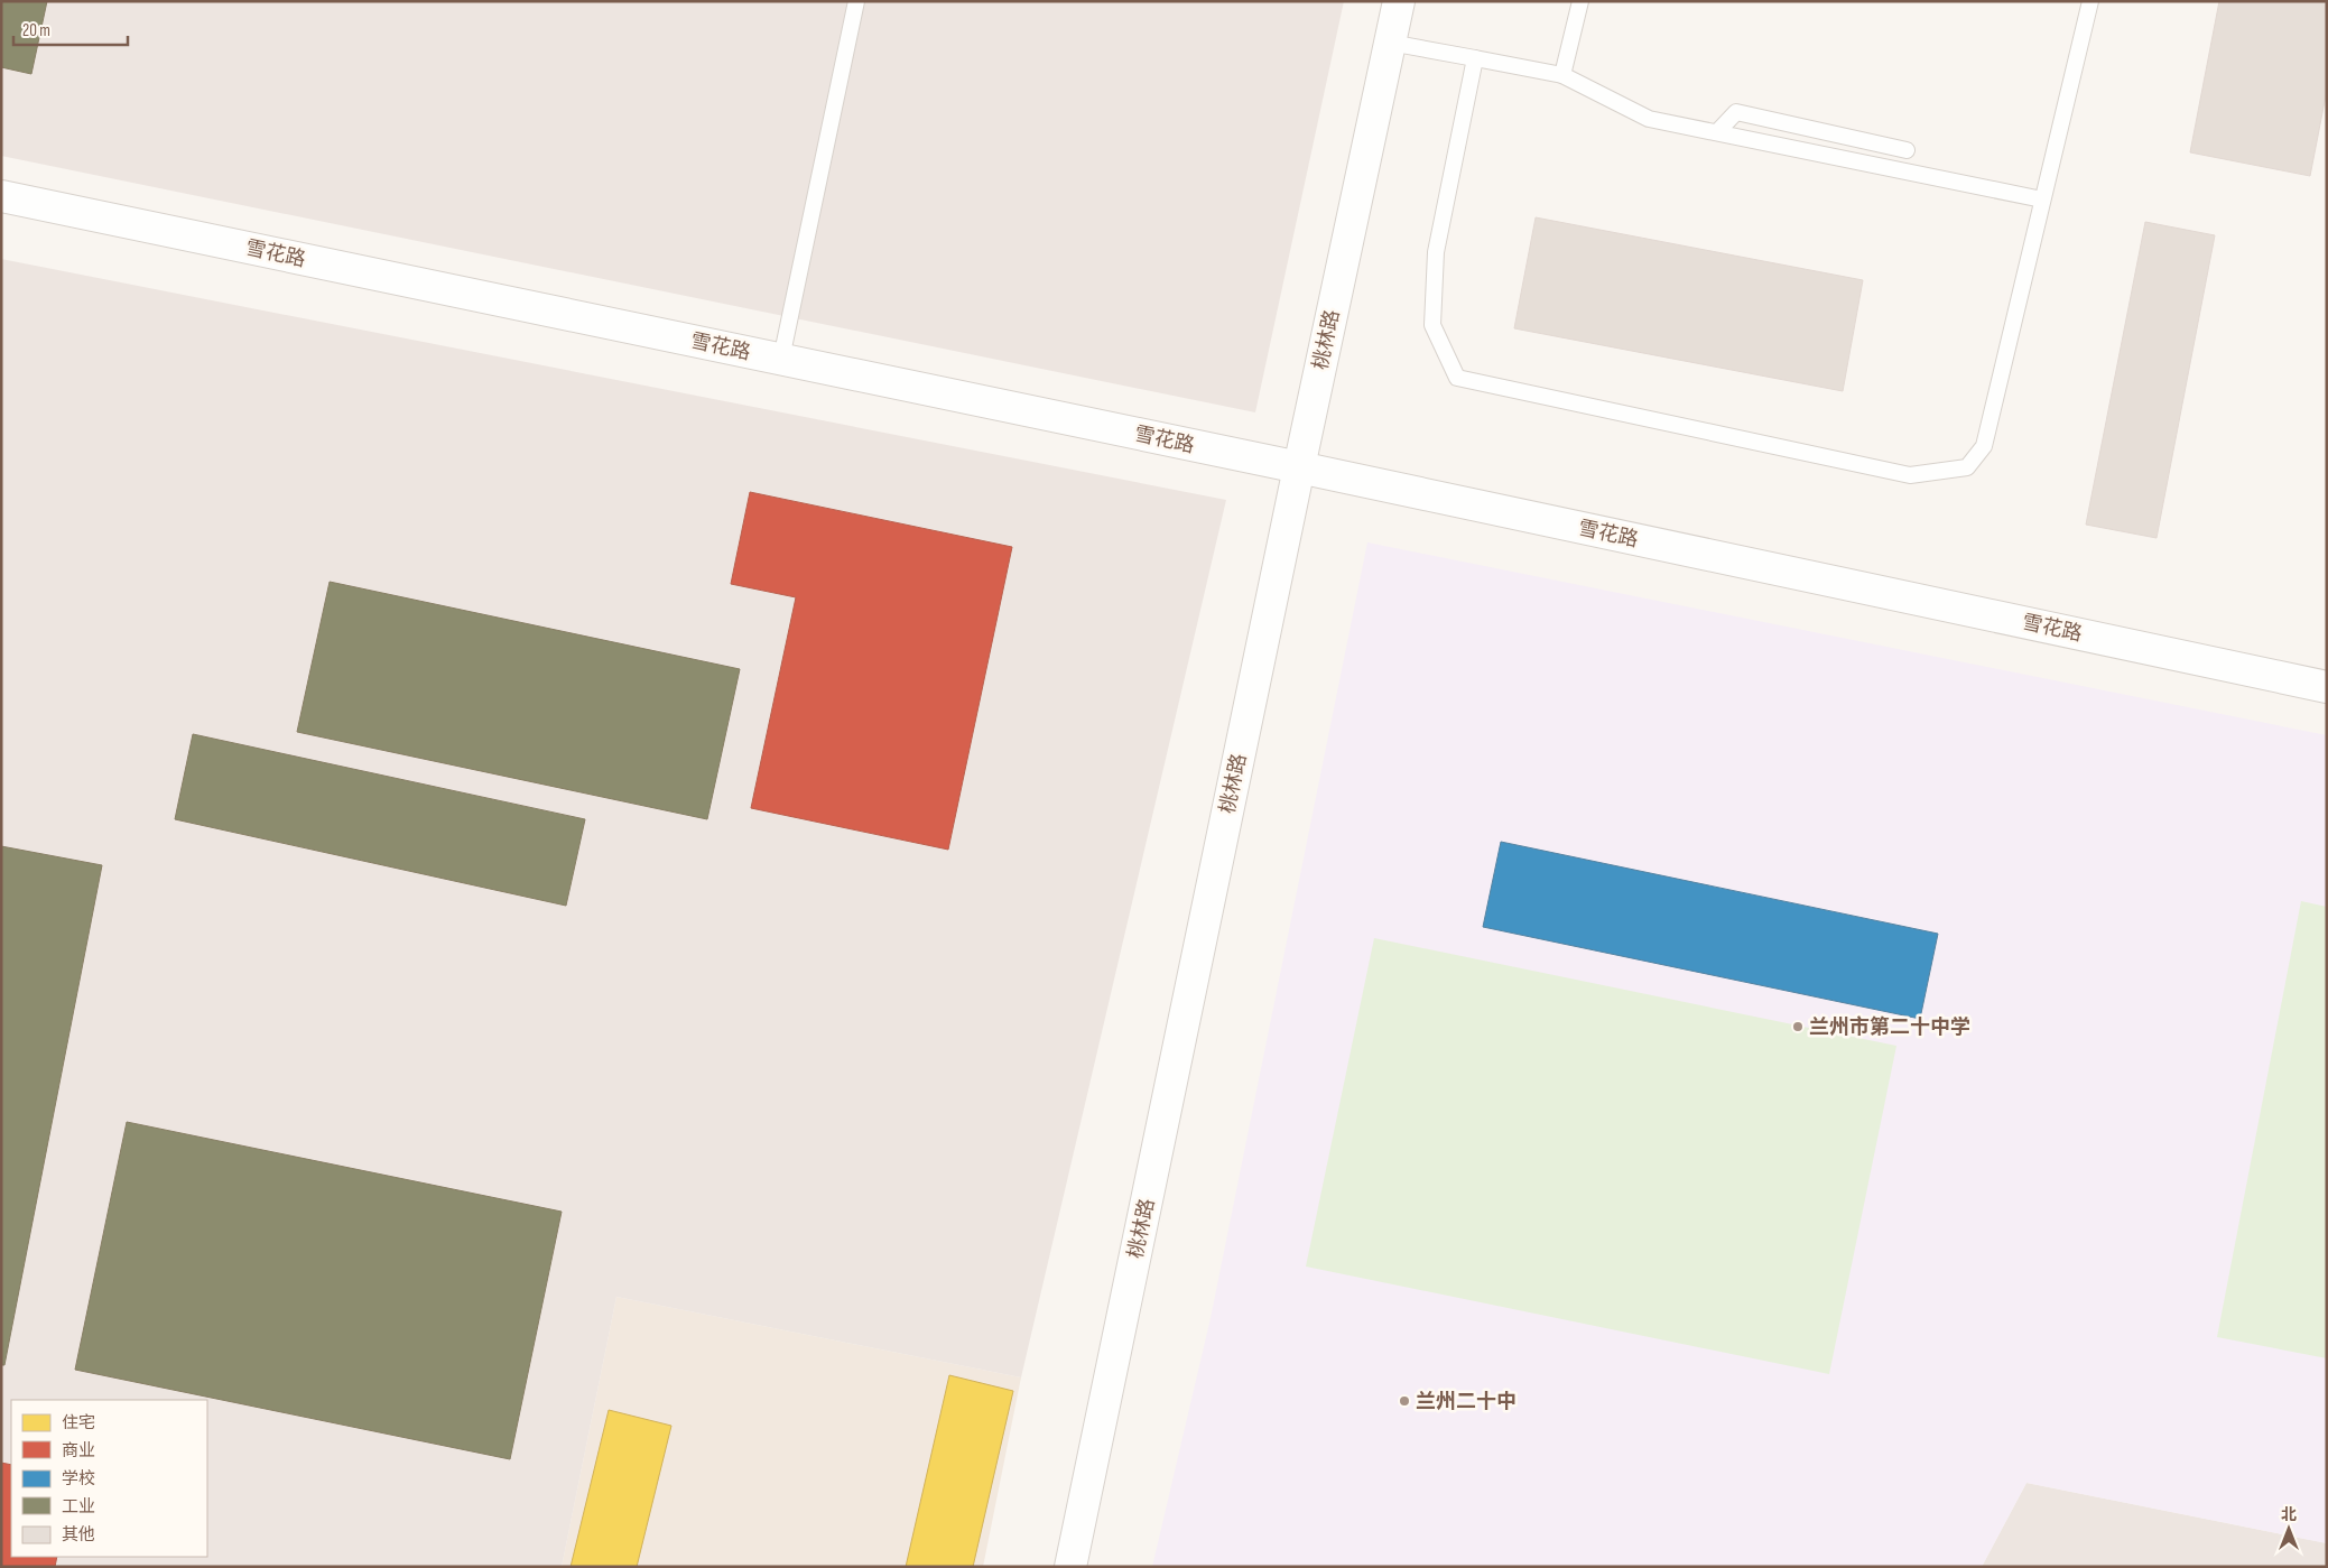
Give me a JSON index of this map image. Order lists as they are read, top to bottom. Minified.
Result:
{"streets":{"street":["雪花路","桃林路"]},"crossings":[["雪花路","桃林路"]],"places":["兰州市第二十中学","兰州二十中"],"legend":["住宅","商业","学校","工业","其他"],"scale_bar":"20 m","north":"top"}
